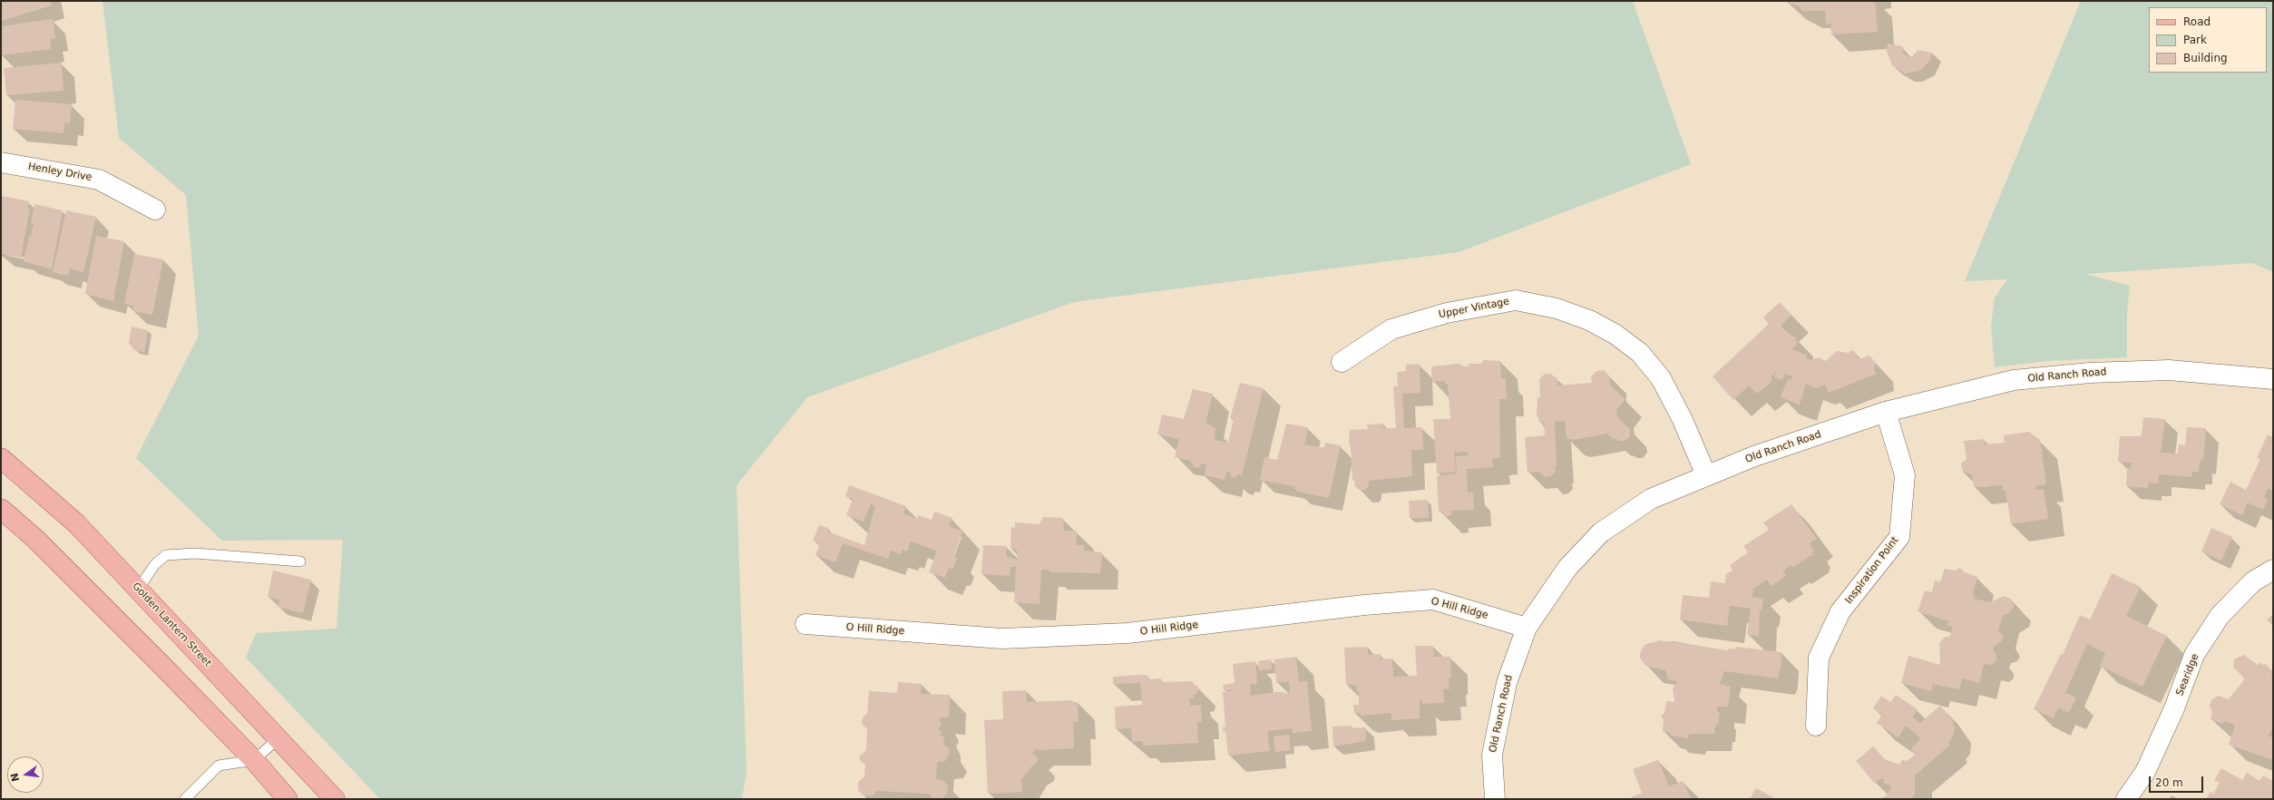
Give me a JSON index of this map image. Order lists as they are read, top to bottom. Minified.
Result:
{"streets":{"main road":["Golden Lantern Street"],"street":["Henley Drive","Upper Vintage","Old Ranch Road","Inspiration Point","O Hill Ridge","Searidge"]},"crossings":[["Upper Vintage","Old Ranch Road"],["Old Ranch Road","Inspiration Point"],["Old Ranch Road","O Hill Ridge"]],"legend":["Road","Park","Building"],"scale_bar":"20 m","north":"left"}
